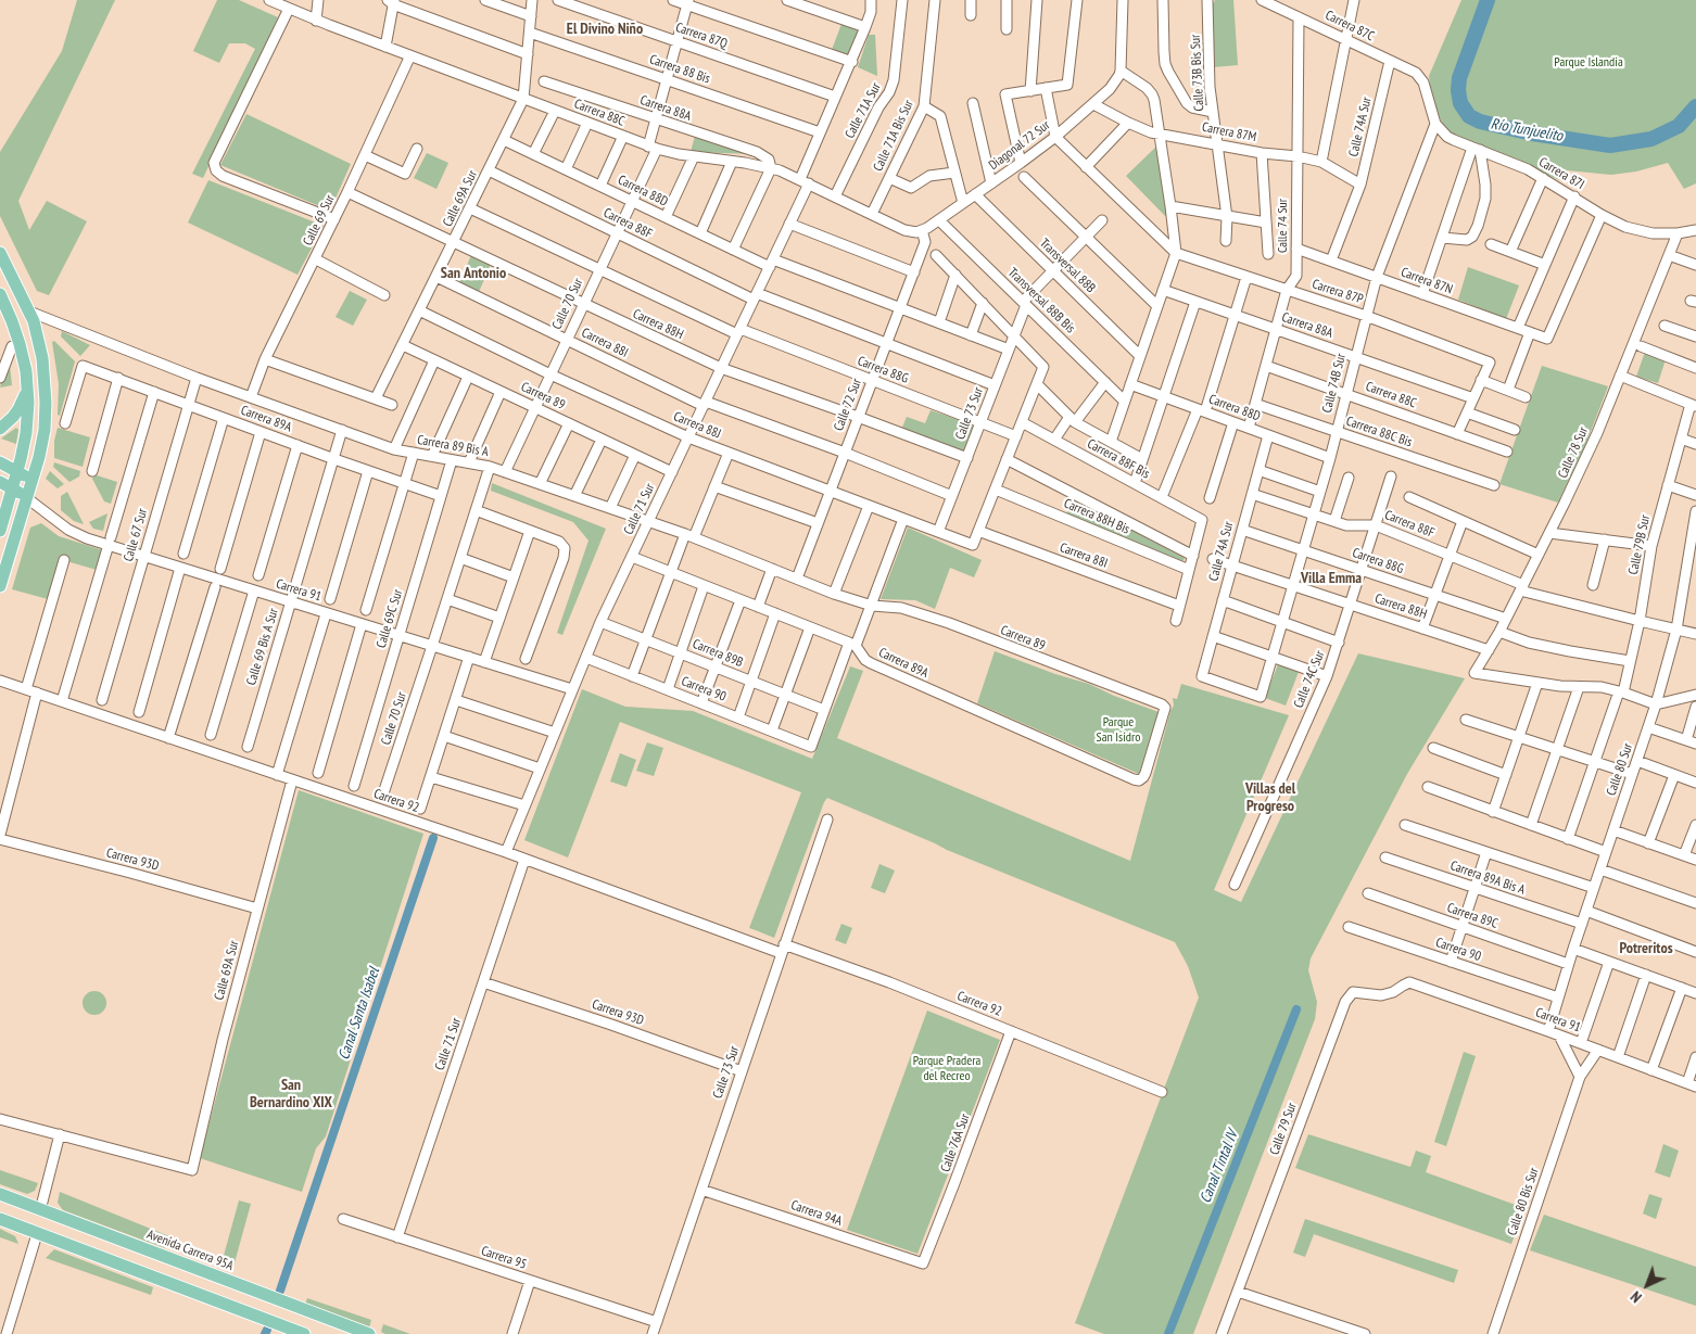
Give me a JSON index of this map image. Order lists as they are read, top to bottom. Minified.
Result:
{"streets":{"main road":["Avenida Carrera 95A"],"street":["Carrera 87C","Carrera 87Q","Carrera 88 Bis","Calle 73B Bis Sur","Carrera 88A","Calle 71A Sur","Carrera 88C","Calle 74A Sur","Carrera 87M","Calle 71A Bis Sur","Diagonal 72 Sur","Carrera 87I","Carrera 88D","Calle 69A Sur","Calle 69 Sur","Carrera 88F","Calle 74 Sur","Transversal 88B","Carrera 87N","Carrera 87P","Transversal 88B Bis","Calle 70 Sur","Carrera 88H","Carrera 88I","Carrera 88G","Calle 74B Sur","Carrera 89","Calle 72 Sur","Calle 73 Sur","Carrera 89A","Carrera 88J","Carrera 88C Bis","Carrera 89 Bis A","Calle 78 Sur","Carrera 88F Bis","Calle 71 Sur","Carrera 88H Bis","Calle 67 Sur","Calle 79B Sur","Carrera 91","Calle 69C Sur","Calle 69 Bis A Sur","Carrera 89B","Calle 74C Sur","Carrera 90","Calle 80 Sur","Carrera 92","Carrera 93D","Carrera 89A Bis A","Carrera 89C","Calle 79 Sur","Calle 76A Sur","Calle 80 Bis Sur","Carrera 94A","Carrera 95"]},"crossings":[["Carrera 87C","Calle 74A Sur"],["Carrera 87C","Carrera 87I"],["Carrera 87C","Calle 74 Sur"],["Carrera 87C","Calle 74B Sur"],["Carrera 87Q","Calle 70 Sur"],["Carrera 87Q","Calle 71 Sur"],["Carrera 88 Bis","Calle 69A Sur"],["Carrera 88 Bis","Calle 70 Sur"],["Carrera 88 Bis","Calle 71 Sur"],["Calle 73B Bis Sur","Carrera 87M"],["Carrera 88A","Carrera 88C"],["Carrera 88A","Calle 74 Sur"],["Carrera 88A","Calle 70 Sur"],["Carrera 88A","Calle 74B Sur"],["Calle 71A Sur","Carrera 88C"],["Carrera 88C","Calle 71A Bis Sur"],["Carrera 88C","Diagonal 72 Sur"],["Carrera 88C","Calle 69A Sur"],["Carrera 88C","Calle 69 Sur"],["Carrera 88C","Calle 74 Sur"],["Carrera 88C","Calle 70 Sur"],["Carrera 88C","Calle 74B Sur"],["Carrera 88C","Calle 72 Sur"],["Carrera 88C","Calle 71 Sur"],["Calle 74A Sur","Carrera 87M"],["Calle 74A Sur","Carrera 88D"],["Calle 74A Sur","Carrera 88F"],["Calle 74A Sur","Carrera 87N"],["Calle 74A Sur","Carrera 88H"],["Calle 74A Sur","Carrera 88G"],["Calle 74A Sur","Calle 74B Sur"],["Carrera 87M","Diagonal 72 Sur"],["Carrera 87M","Calle 74 Sur"],["Diagonal 72 Sur","Transversal 88B"],["Diagonal 72 Sur","Transversal 88B Bis"],["Diagonal 72 Sur","Calle 72 Sur"],["Carrera 87I","Carrera 87N"],["Carrera 87I","Calle 74B Sur"],["Carrera 87I","Calle 78 Sur"],["Carrera 88D","Calle 69A Sur"],["Carrera 88D","Calle 74 Sur"],["Carrera 88D","Calle 70 Sur"],["Carrera 88D","Calle 74B Sur"],["Carrera 88D","Calle 72 Sur"],["Carrera 88D","Calle 73 Sur"],["Carrera 88D","Calle 71 Sur"],["Calle 69A Sur","Carrera 88F"],["Calle 69A Sur","Carrera 88H"],["Calle 69A Sur","Carrera 88I"],["Calle 69A Sur","Carrera 88G"],["Calle 69A Sur","Carrera 89"],["Calle 69A Sur","Carrera 88J"],["Calle 69A Sur","Carrera 92"],["Calle 69A Sur","Carrera 93D"],["Calle 69 Sur","Carrera 88H"],["Calle 69 Sur","Carrera 89 Bis A"],["Carrera 88F","Calle 70 Sur"],["Carrera 88F","Calle 74B Sur"],["Carrera 88F","Calle 72 Sur"],["Carrera 88F","Calle 73 Sur"],["Carrera 88F","Calle 78 Sur"],["Carrera 88F","Calle 71 Sur"],["Carrera 88F","Calle 79B Sur"],["Carrera 88F","Calle 74C Sur"],["Carrera 88F","Calle 80 Sur"],["Calle 74 Sur","Carrera 87N"],["Calle 74 Sur","Carrera 87P"],["Calle 74 Sur","Carrera 88C Bis"],["Transversal 88B","Calle 73 Sur"],["Carrera 87N","Calle 74B Sur"],["Carrera 87P","Calle 74B Sur"],["Transversal 88B Bis","Calle 73 Sur"],["Calle 70 Sur","Carrera 88H"],["Calle 70 Sur","Carrera 88I"],["Calle 70 Sur","Carrera 88G"],["Calle 70 Sur","Carrera 89"],["Calle 70 Sur","Carrera 88J"],["Calle 70 Sur","Carrera 89 Bis A"],["Calle 70 Sur","Carrera 91"],["Carrera 88H","Calle 74B Sur"],["Carrera 88H","Calle 72 Sur"],["Carrera 88H","Calle 73 Sur"],["Carrera 88H","Calle 78 Sur"],["Carrera 88H","Calle 71 Sur"],["Carrera 88H","Calle 74C Sur"],["Carrera 88I","Calle 72 Sur"],["Carrera 88I","Calle 73 Sur"],["Carrera 88I","Carrera 88J"],["Carrera 88I","Calle 71 Sur"],["Carrera 88G","Calle 74B Sur"],["Carrera 88G","Calle 72 Sur"],["Carrera 88G","Calle 73 Sur"],["Carrera 88G","Calle 78 Sur"],["Carrera 88G","Calle 71 Sur"],["Carrera 88G","Calle 74C Sur"],["Calle 74B Sur","Carrera 88C Bis"],["Carrera 89","Carrera 89A"],["Carrera 89","Carrera 89 Bis A"],["Carrera 89","Calle 71 Sur"],["Calle 72 Sur","Carrera 88J"],["Calle 72 Sur","Carrera 89 Bis A"],["Calle 73 Sur","Carrera 88J"],["Calle 73 Sur","Carrera 92"],["Calle 73 Sur","Carrera 93D"],["Calle 73 Sur","Carrera 94A"],["Calle 73 Sur","Carrera 95"],["Carrera 89A","Calle 71 Sur"],["Carrera 89A","Calle 67 Sur"],["Carrera 89A","Calle 69C Sur"],["Carrera 89A","Calle 69 Bis A Sur"],["Carrera 88J","Calle 71 Sur"],["Carrera 89 Bis A","Calle 71 Sur"],["Carrera 89 Bis A","Calle 67 Sur"],["Carrera 89 Bis A","Calle 69C Sur"],["Carrera 89 Bis A","Calle 69 Bis A Sur"],["Calle 71 Sur","Carrera 91"],["Calle 71 Sur","Carrera 89B"],["Calle 71 Sur","Carrera 90"],["Calle 71 Sur","Carrera 92"],["Calle 71 Sur","Carrera 93D"],["Calle 71 Sur","Carrera 95"],["Calle 67 Sur","Carrera 91"],["Carrera 91","Calle 69C Sur"],["Carrera 91","Calle 69 Bis A Sur"],["Carrera 91","Calle 80 Sur"],["Carrera 91","Calle 79 Sur"],["Carrera 91","Calle 80 Bis Sur"],["Carrera 89B","Carrera 90"],["Carrera 90","Calle 80 Sur"],["Calle 80 Sur","Carrera 89A Bis A"],["Calle 80 Sur","Carrera 89C"],["Carrera 92","Calle 76A Sur"],["Calle 76A Sur","Carrera 94A"]],"districts":["El Divino Niño","San Antonio","Villa Emma","Villas del Progreso","Potreritos","San Bernardino XIX"],"water":["Río Tunjuelito","Canal Santa Isabel","Canal Tintal IV"],"parks":["Parque Islandia","Parque San Isidro","Parque Pradera del Recreo"],"north":"bottom left"}
